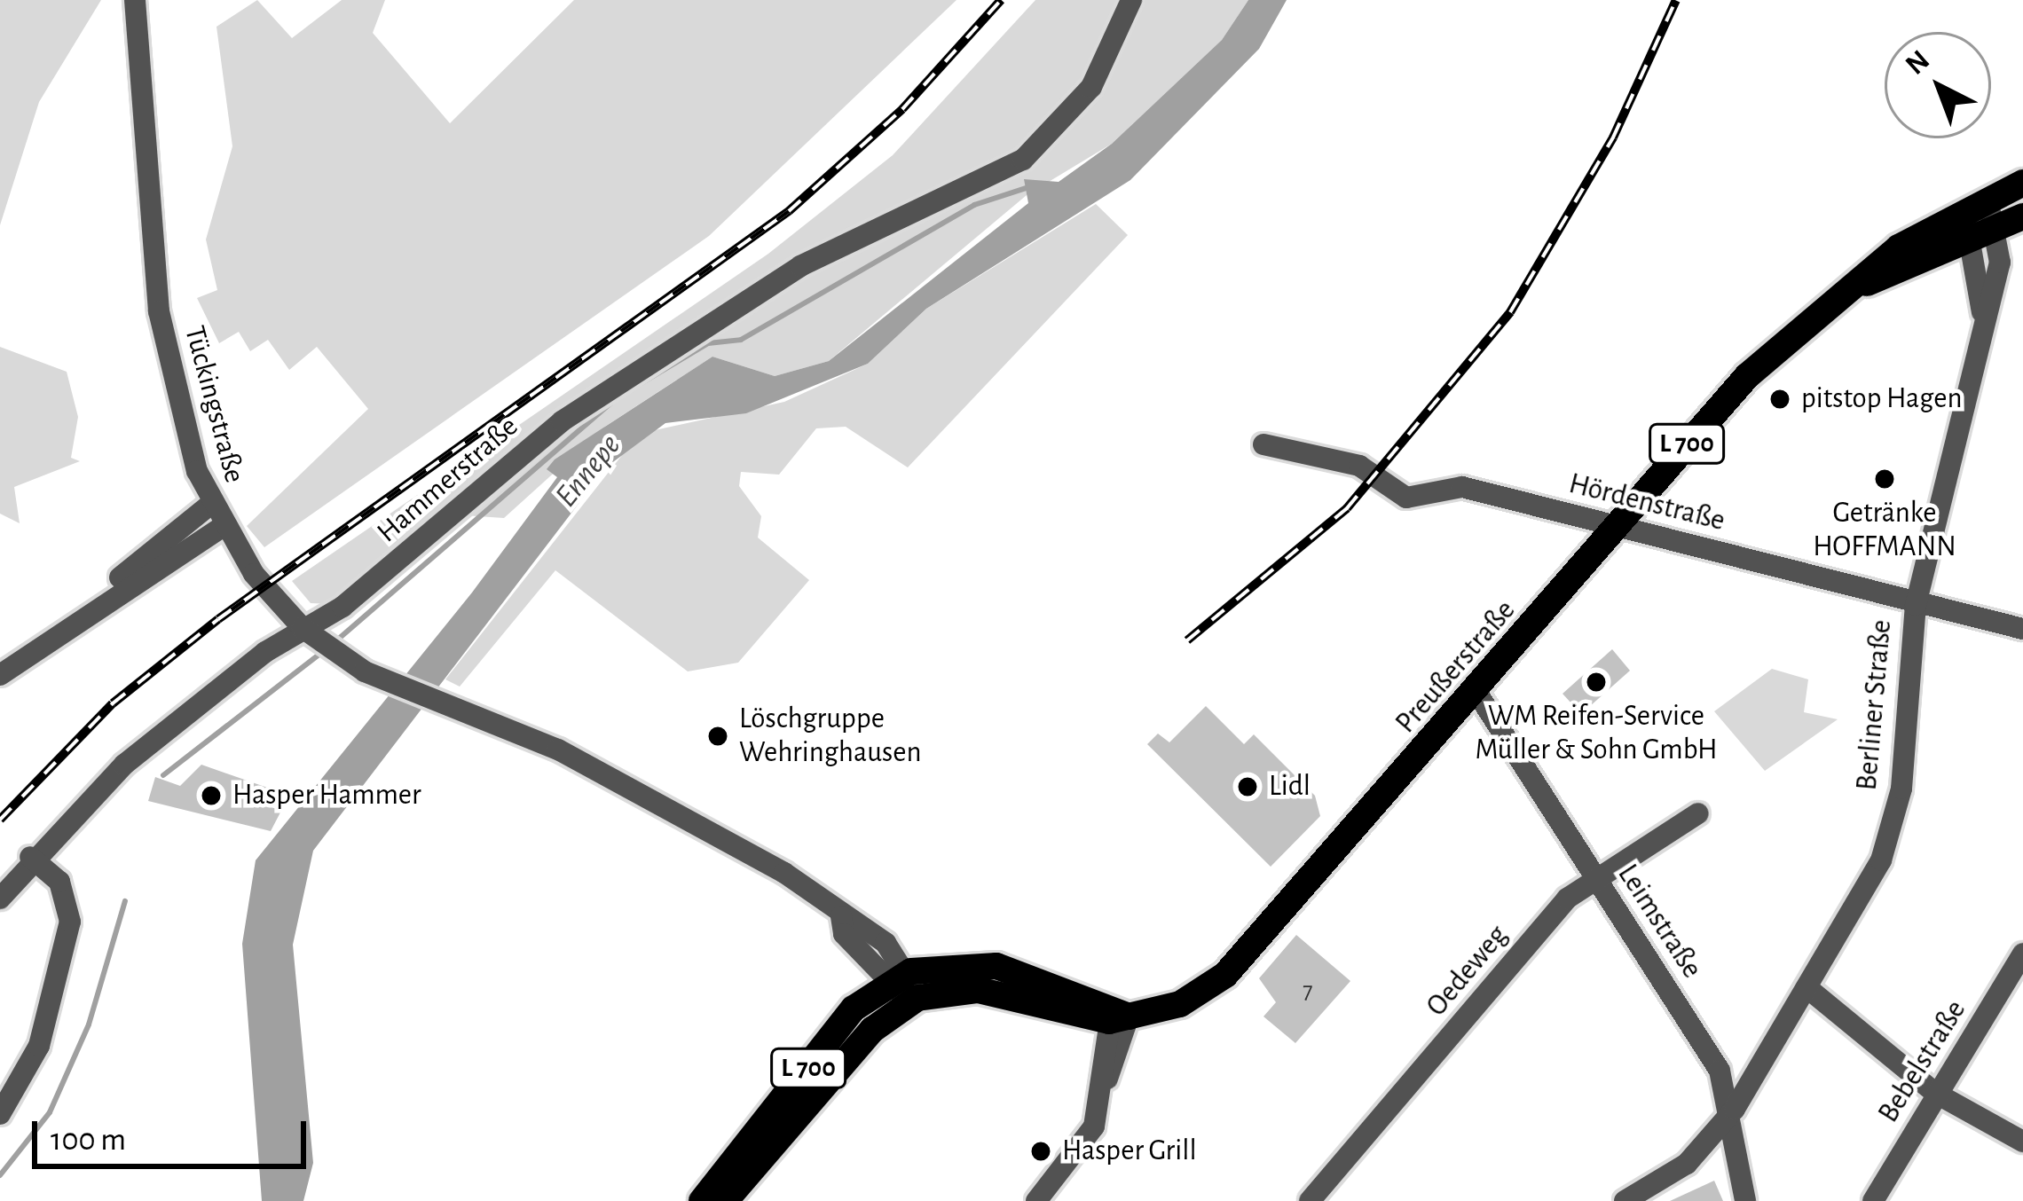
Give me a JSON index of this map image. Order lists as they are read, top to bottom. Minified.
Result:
{"streets":{"main road":["L 700","Preußerstraße"],"street":["Tückingstraße","Hammerstraße","Hördenstraße","Berliner Straße","Leimstraße","Oedeweg","Bebelstraße"]},"crossings":[["Tückingstraße","L 700"],["Tückingstraße","Hammerstraße"],["L 700","Preußerstraße"],["L 700","Berliner Straße"],["Hördenstraße","Preußerstraße"],["Hördenstraße","Berliner Straße"],["Preußerstraße","Berliner Straße"],["Preußerstraße","Leimstraße"],["Berliner Straße","Leimstraße"],["Leimstraße","Oedeweg"]],"water":["Ennepe"],"places":["pitstop Hagen","Getränke HOFFMANN","WM Reifen-Service Müller & Sohn GmbH","Löschgruppe Wehringhausen","Lidl","Hasper Hammer","Hasper Grill"],"house_numbers":["7"],"scale_bar":"100 m","north":"top left"}
